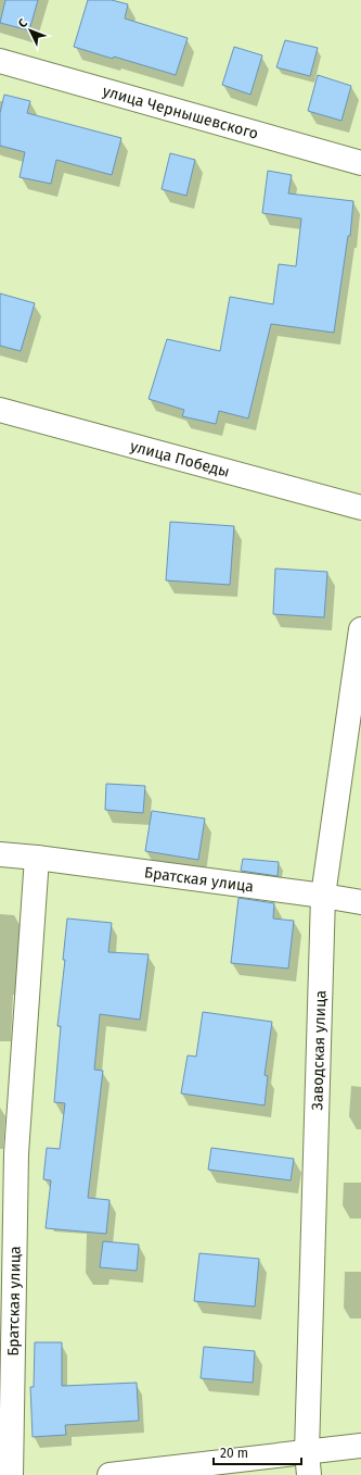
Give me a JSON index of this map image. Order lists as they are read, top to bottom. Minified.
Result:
{"streets":{"street":["улица Чернышевского","улица Победы","Братская улица","Заводская улица"]},"crossings":[["Братская улица","Заводская улица"]],"scale_bar":"20 m","north":"top left"}
